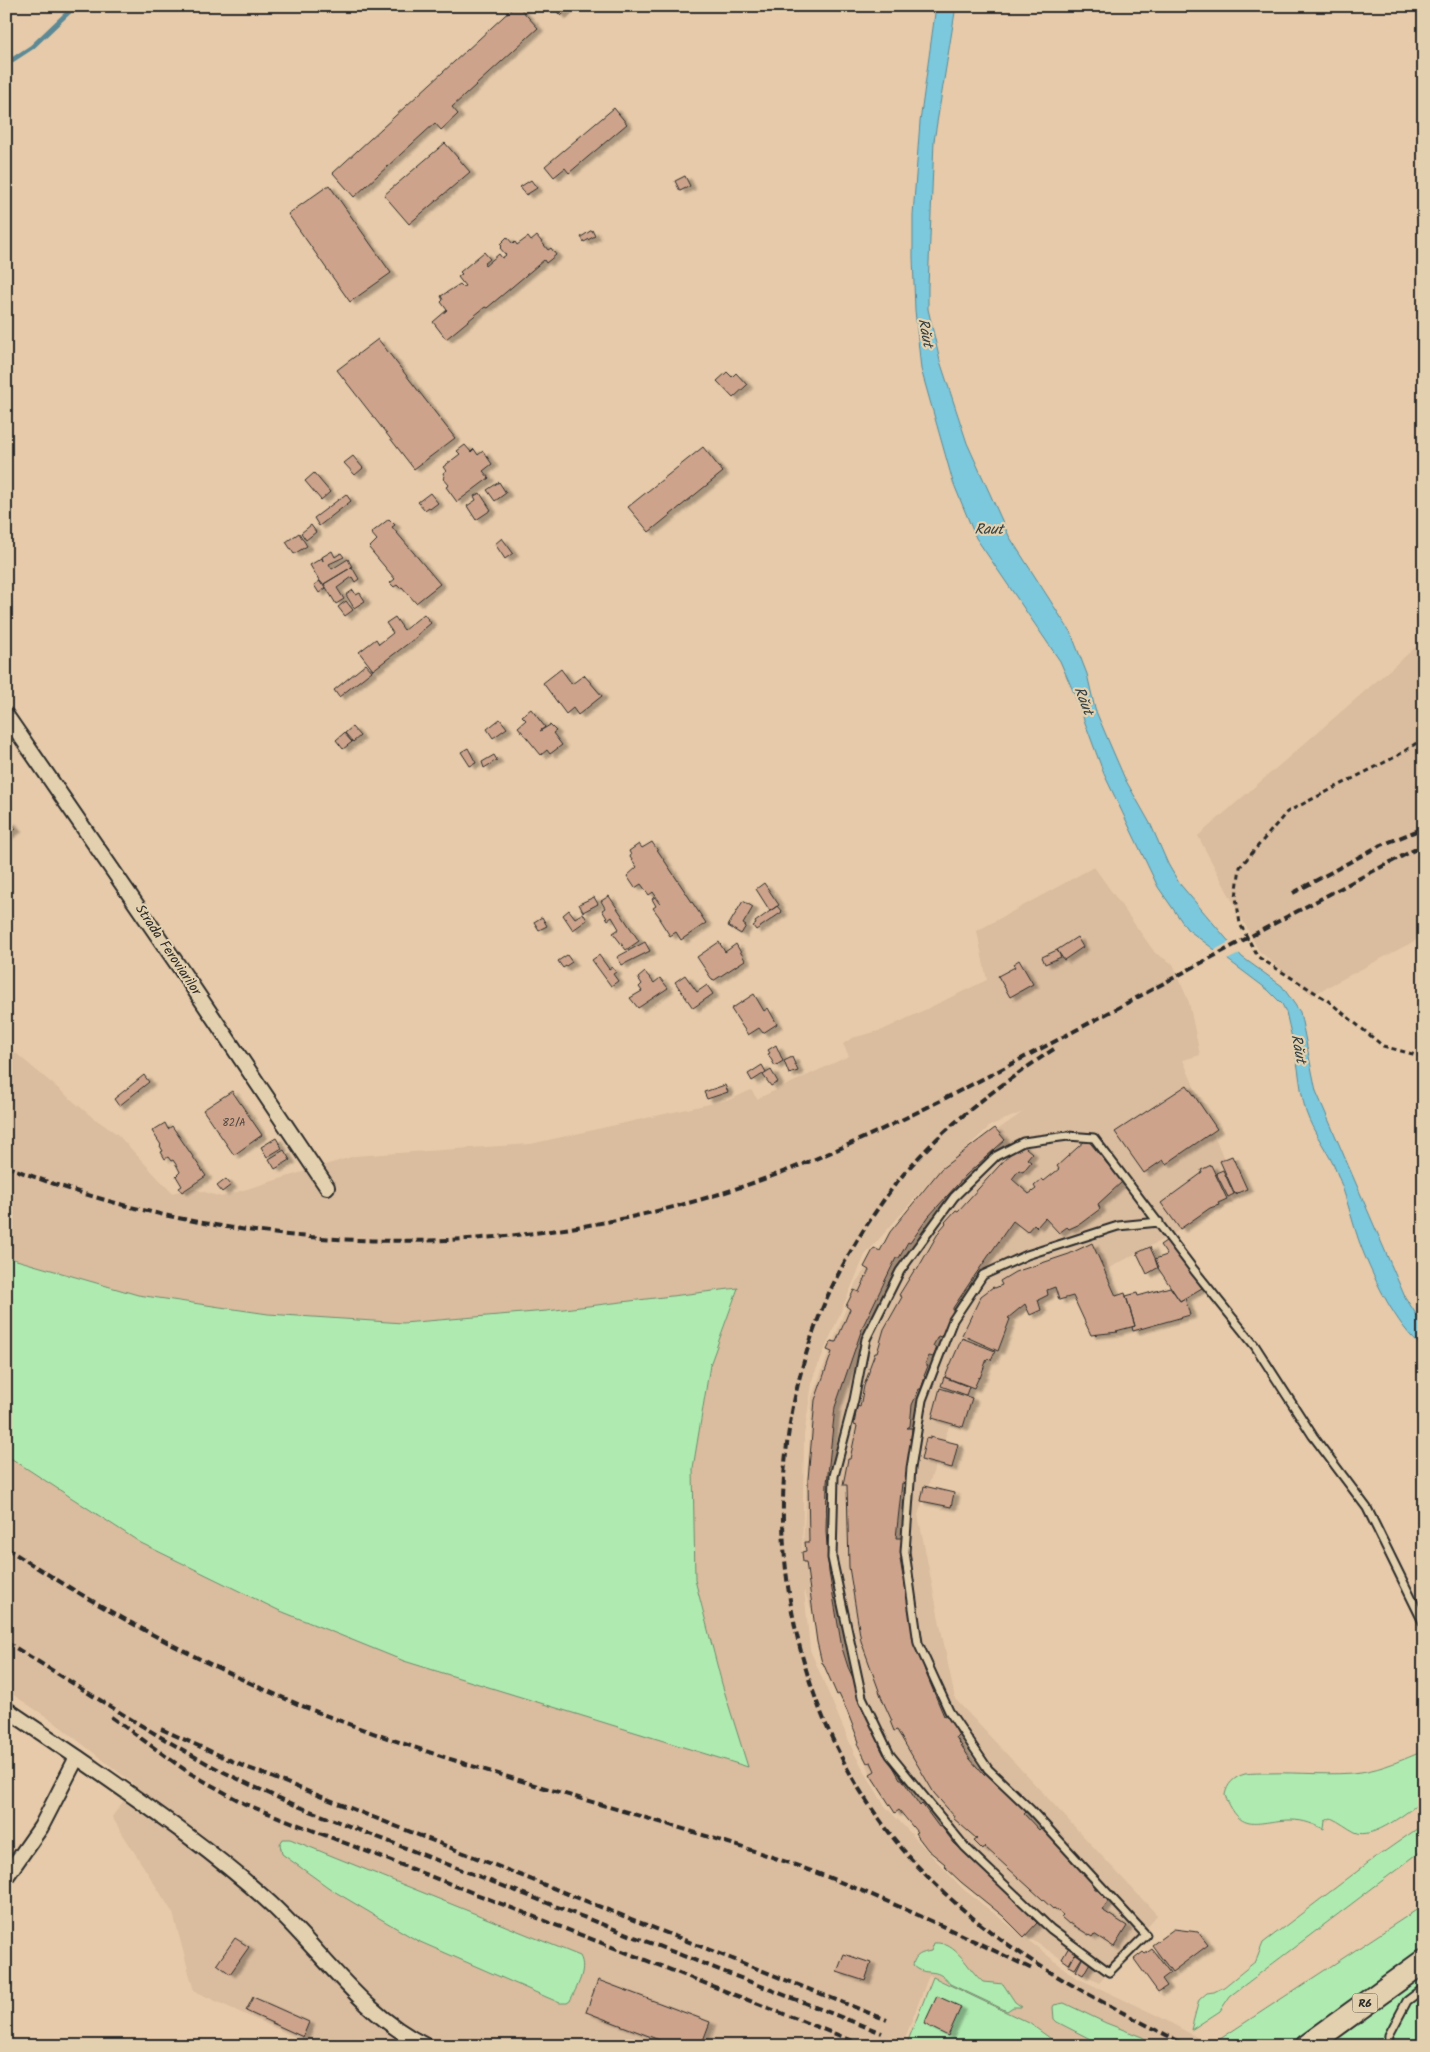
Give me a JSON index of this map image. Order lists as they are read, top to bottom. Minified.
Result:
{"streets":{"highway":["R6"],"street":["Strada Feroviarilor"]},"water":["Răut","Raut"],"house_numbers":["82/A"]}
